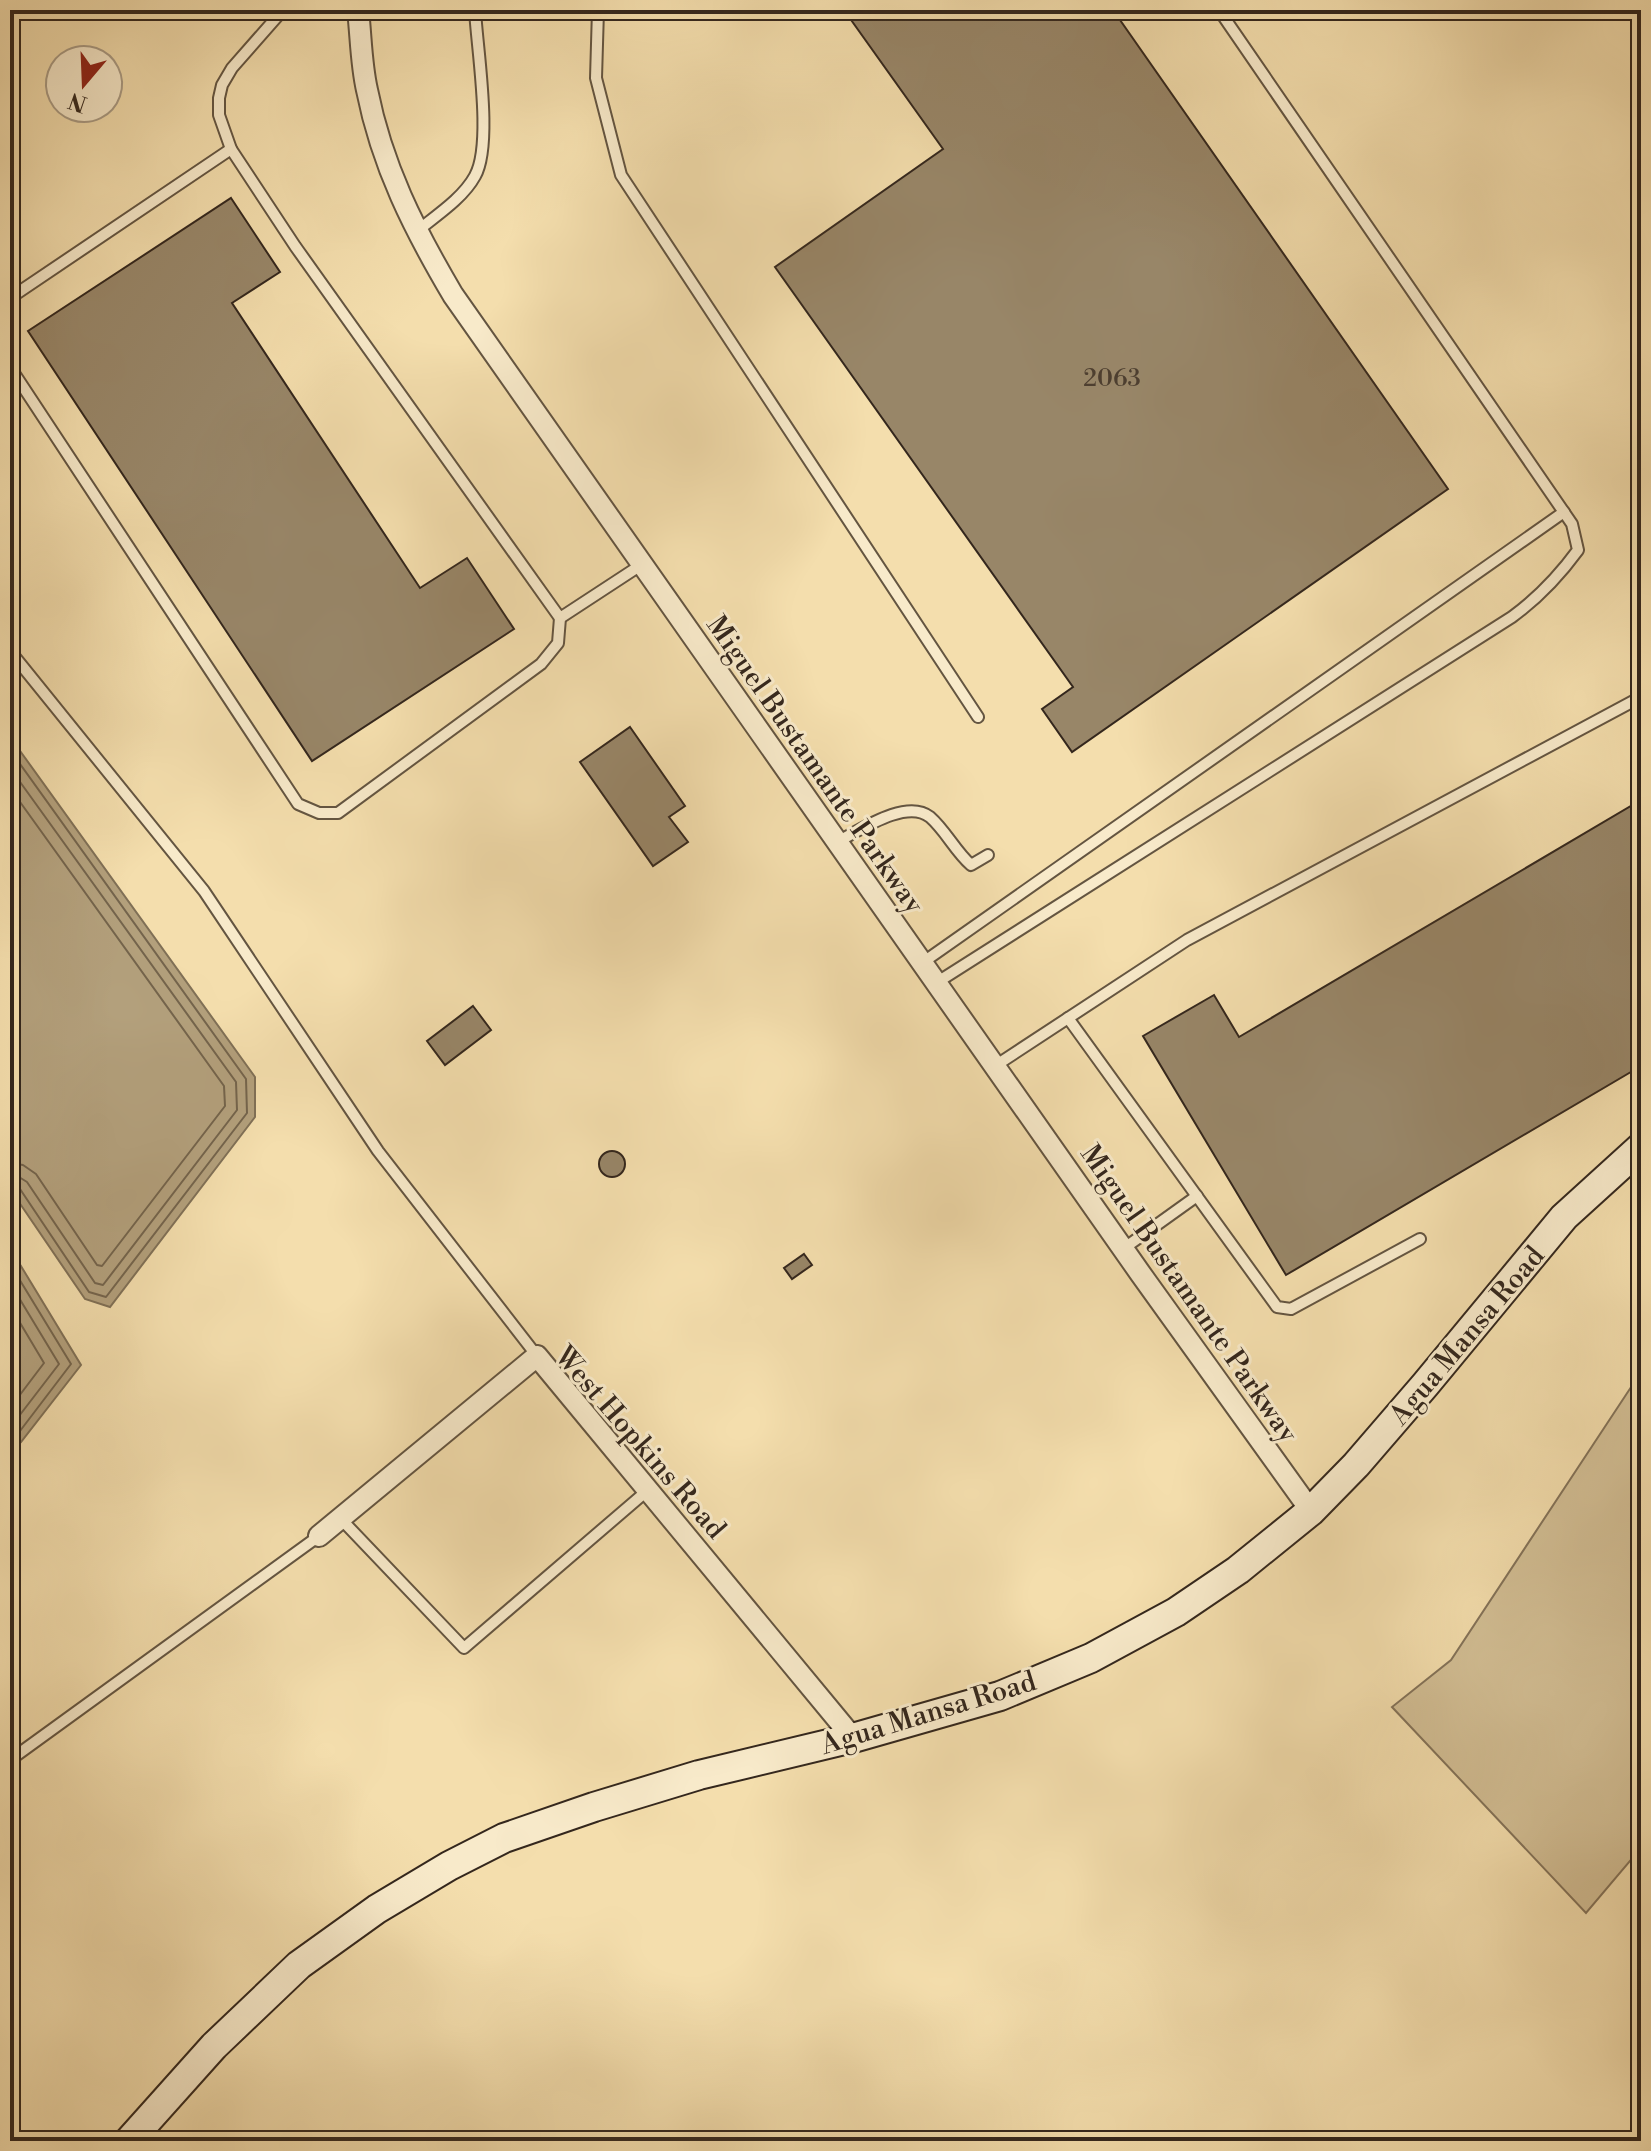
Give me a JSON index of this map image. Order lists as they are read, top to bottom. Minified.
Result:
{"streets":{"main road":["Agua Mansa Road"],"street":["Miguel Bustamante Parkway","West Hopkins Road"]},"crossings":[["Miguel Bustamante Parkway","Agua Mansa Road"],["Agua Mansa Road","West Hopkins Road"]],"house_numbers":["2063"],"north":"bottom"}
